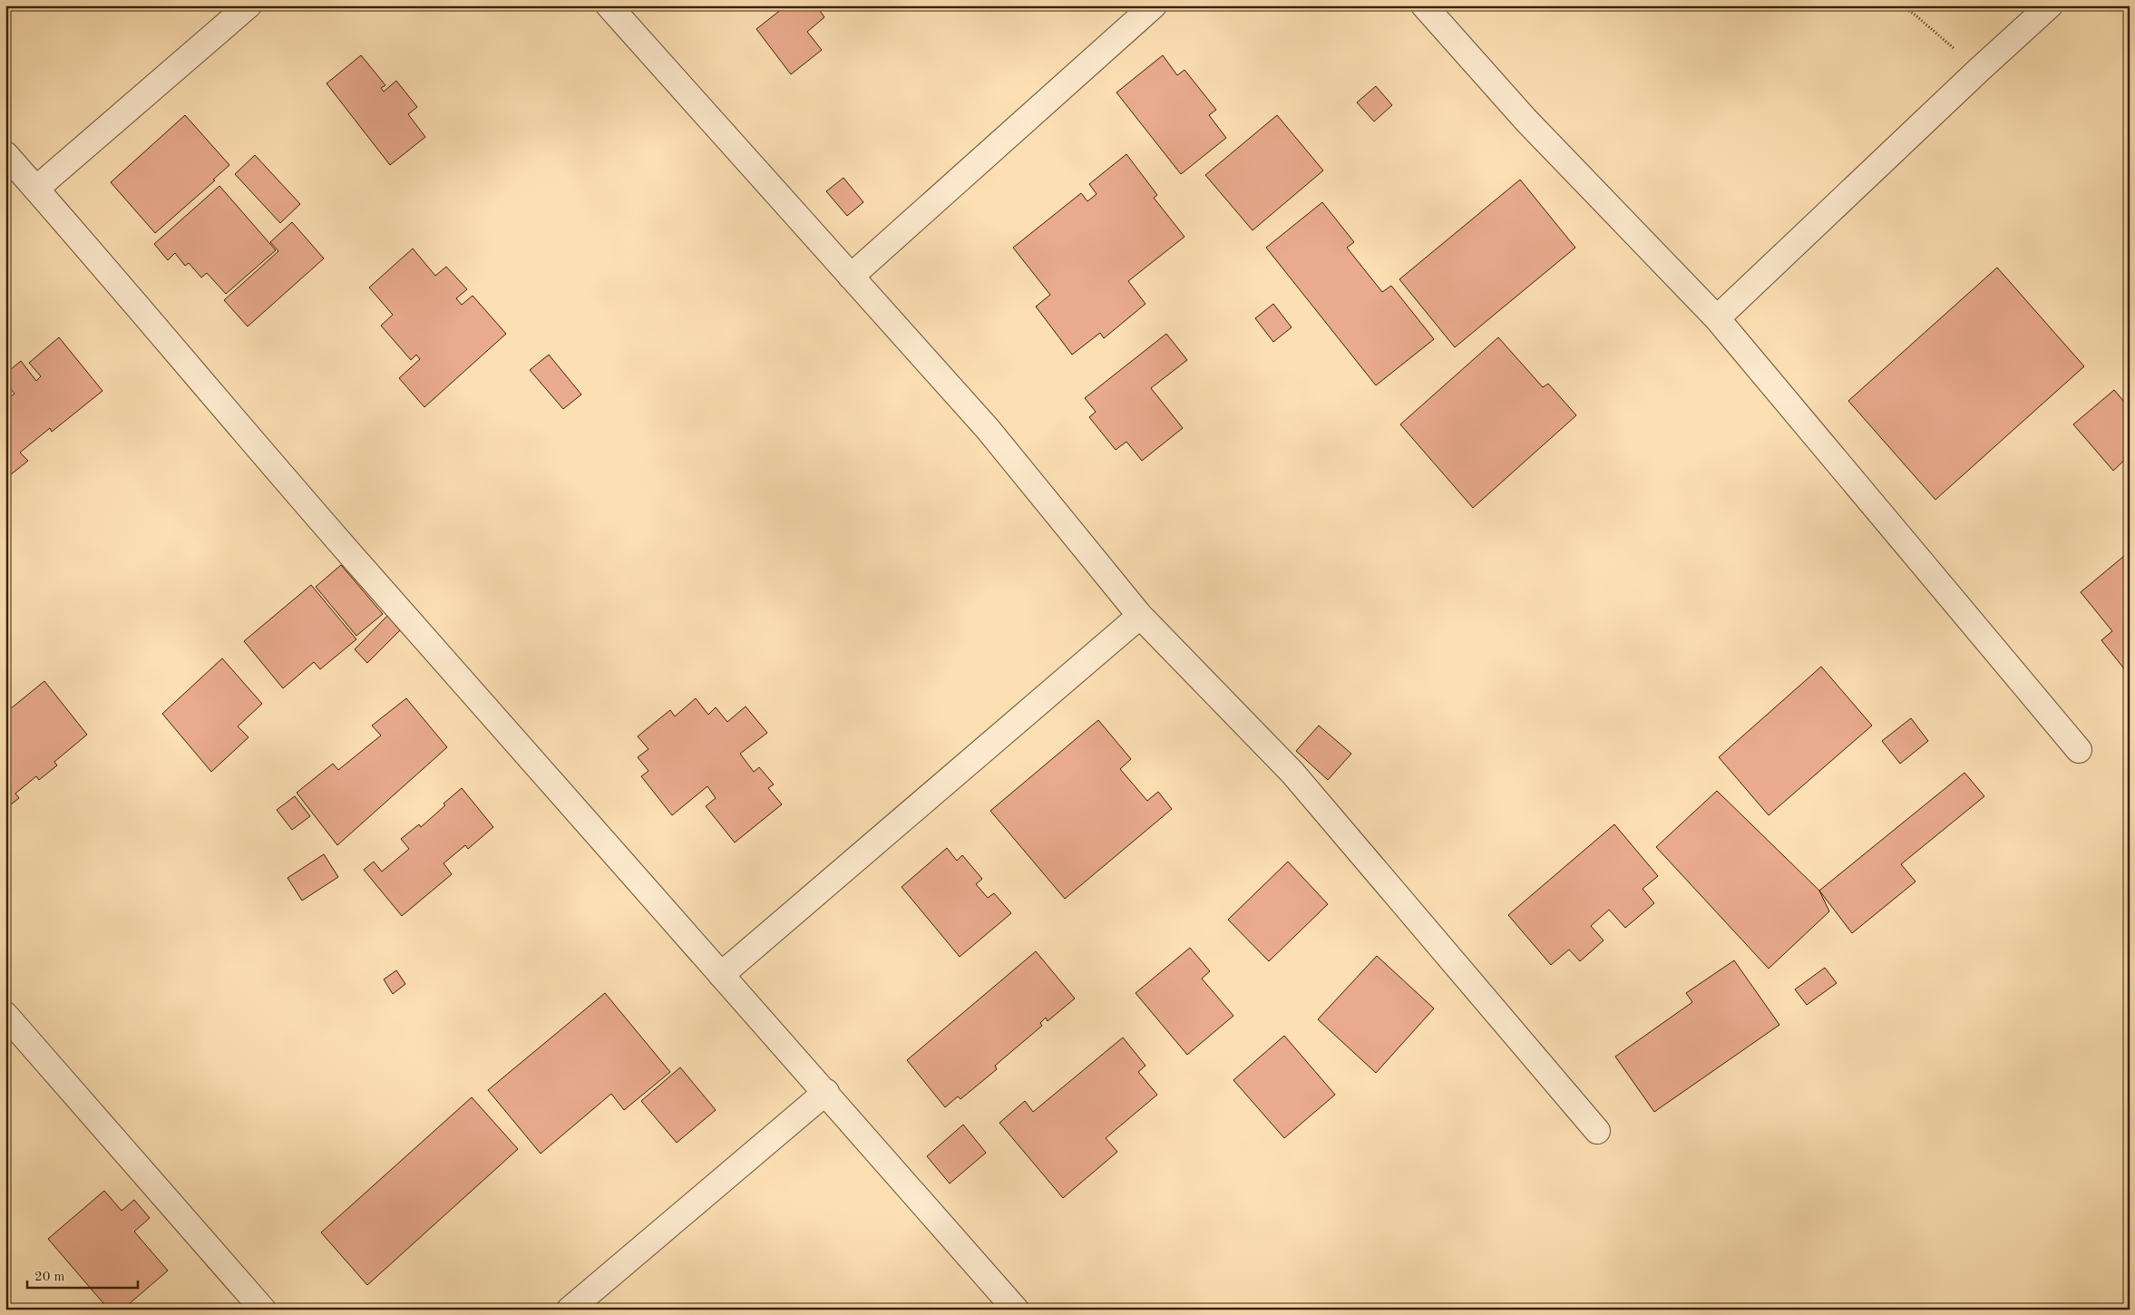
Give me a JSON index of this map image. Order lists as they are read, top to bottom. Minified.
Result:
{"scale_bar":"20 m"}
